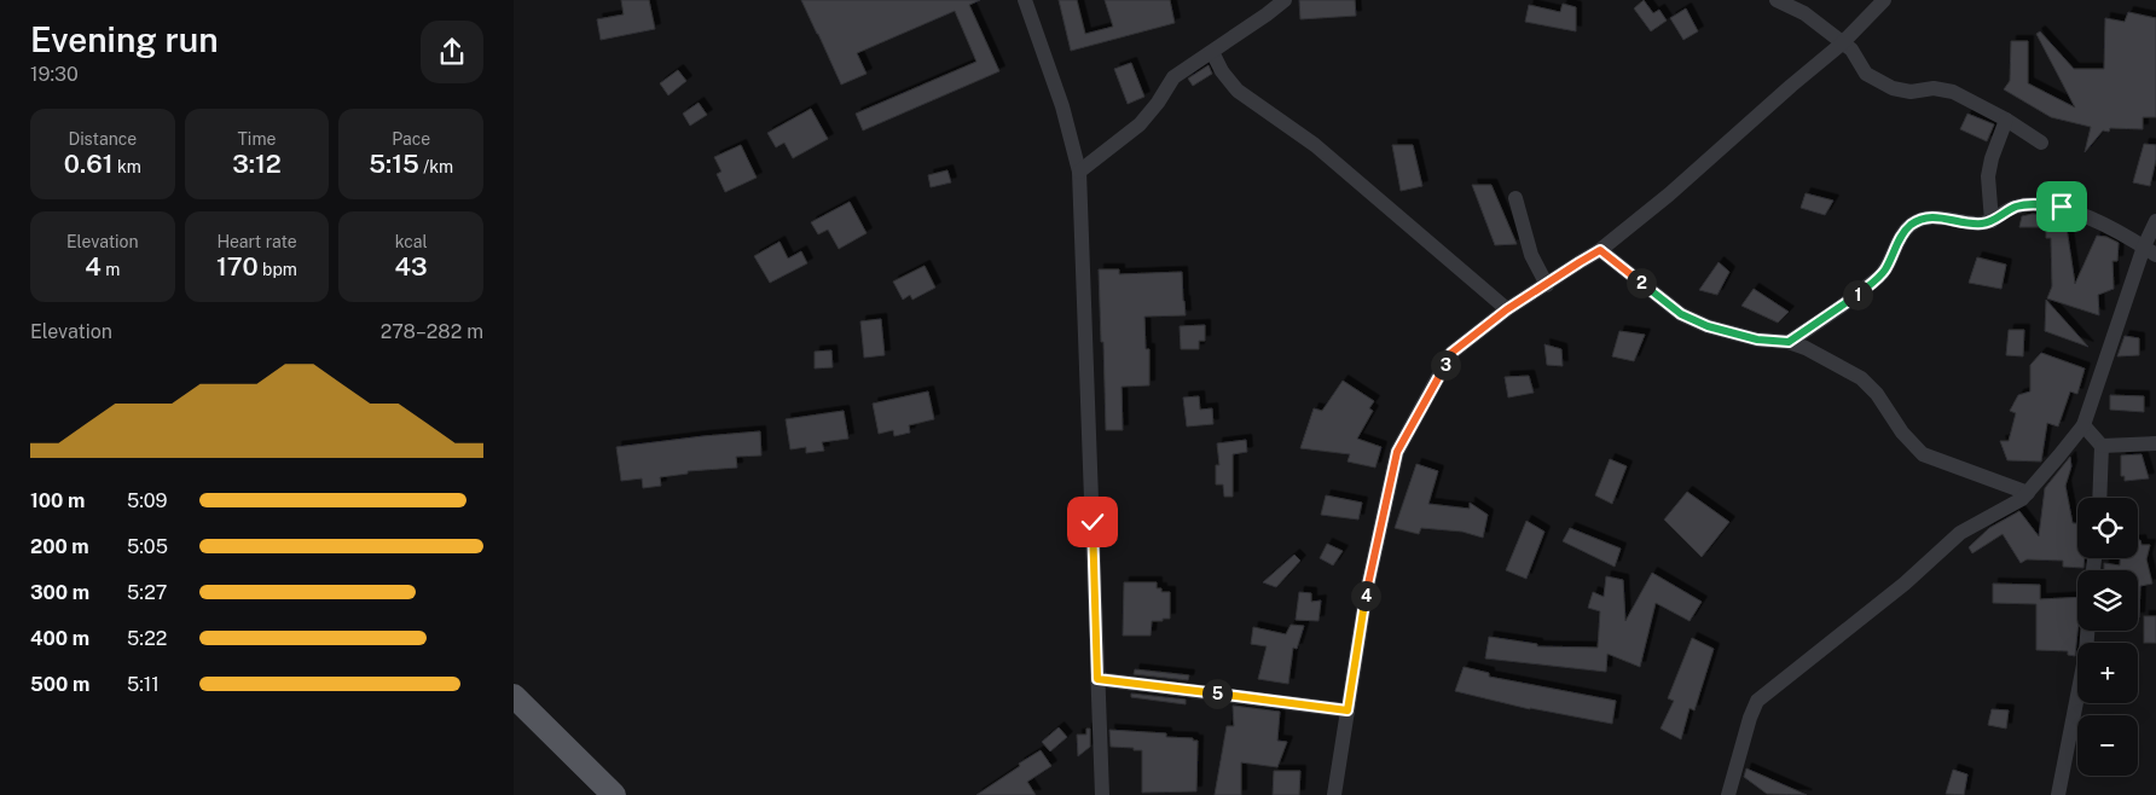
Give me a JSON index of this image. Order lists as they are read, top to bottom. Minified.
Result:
{"page":{"heading":["Evening run","19:30"],"stats":[["Distance","0.61 km"],["Time","3:12"],["Pace","5:15 /km"],["Elevation","4 m"],["Heart rate","170 bpm"],["kcal","43"]],"pins":["2","1","3","4","5"],"chart":["Elevation","278–282 m"],"list":[{"name":"100 m","note":"5:09"},{"name":"200 m","note":"5:05"},{"name":"300 m","note":"5:27"},{"name":"400 m","note":"5:22"},{"name":"500 m","note":"5:11"}],"map_buttons":["+","−"]}}
